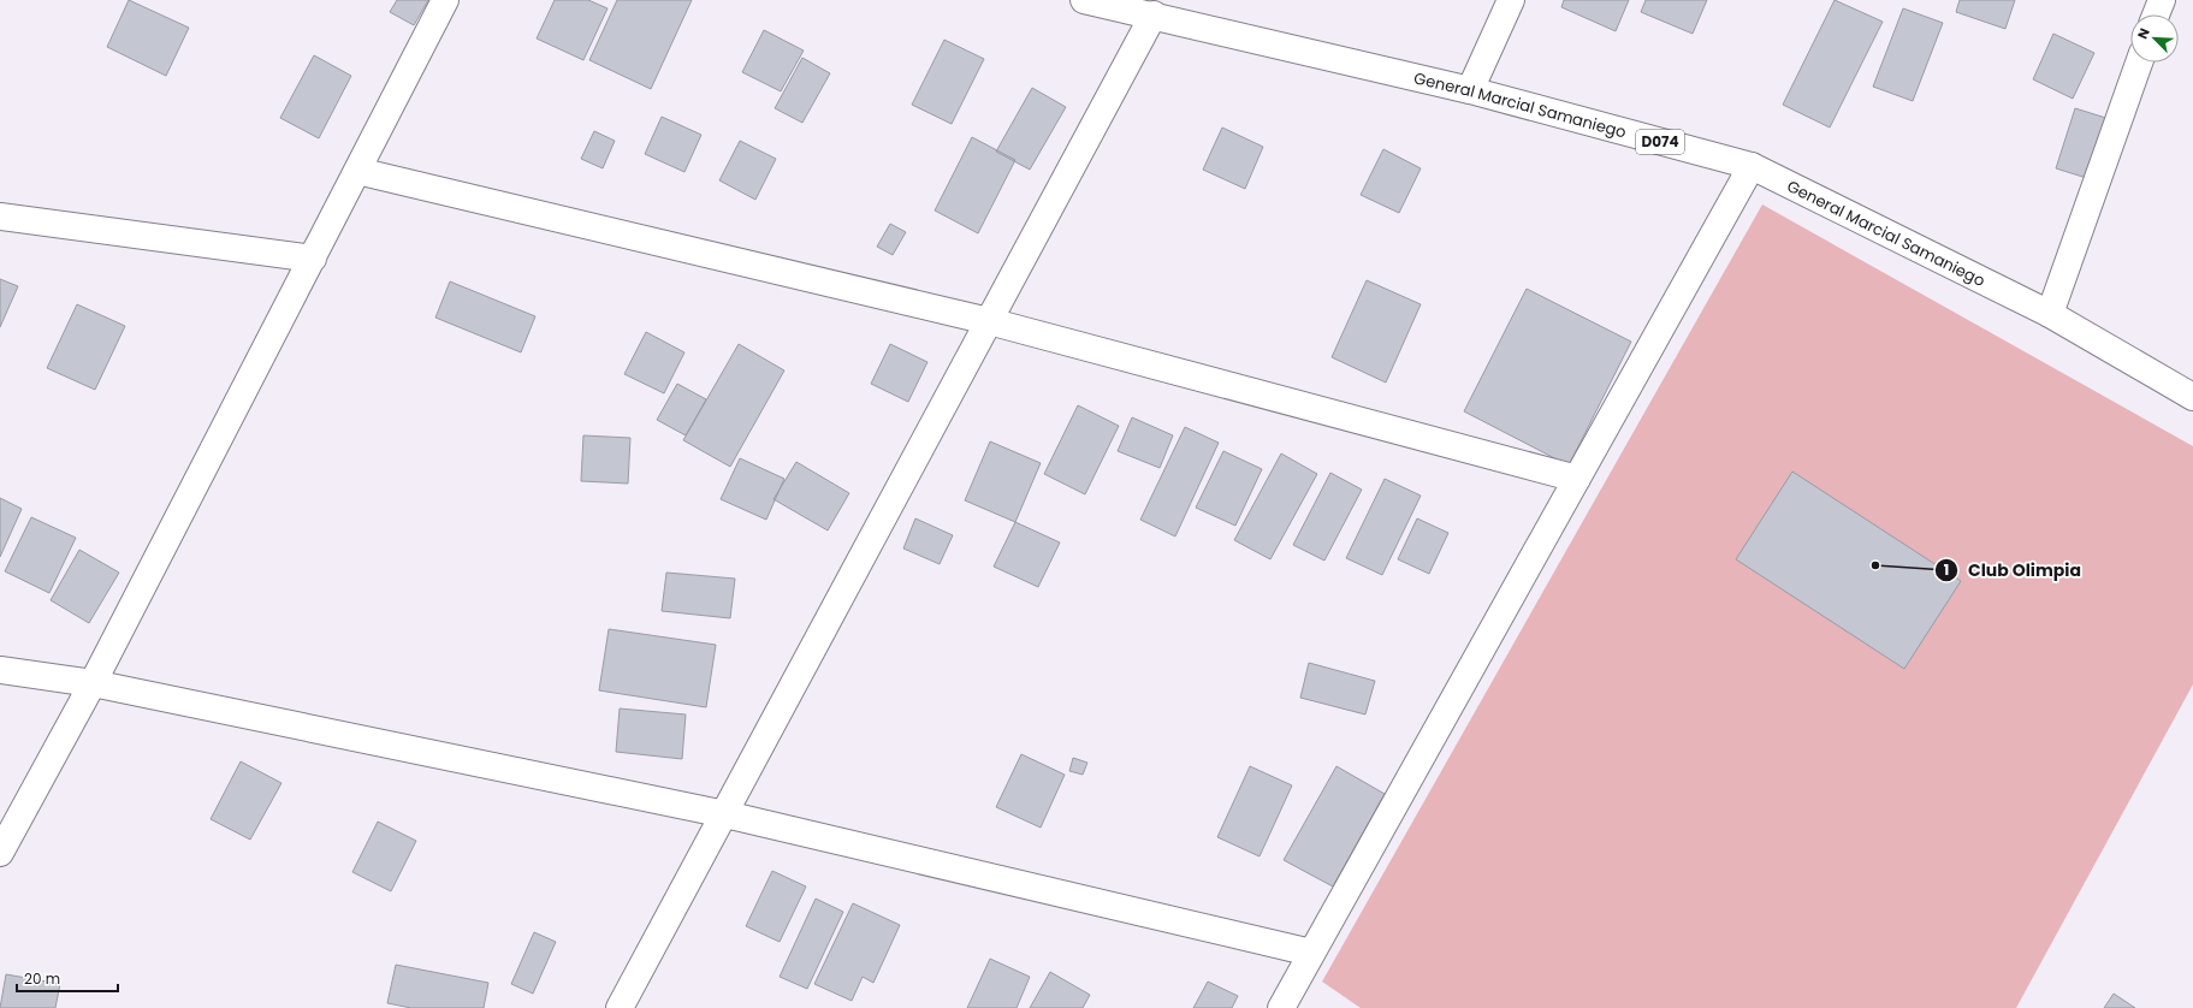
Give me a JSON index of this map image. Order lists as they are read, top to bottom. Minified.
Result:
{"streets":{"street":["General Marcial Samaniego","D074"]},"places":["Club Olimpia"],"scale_bar":"20 m","north":"top left"}
